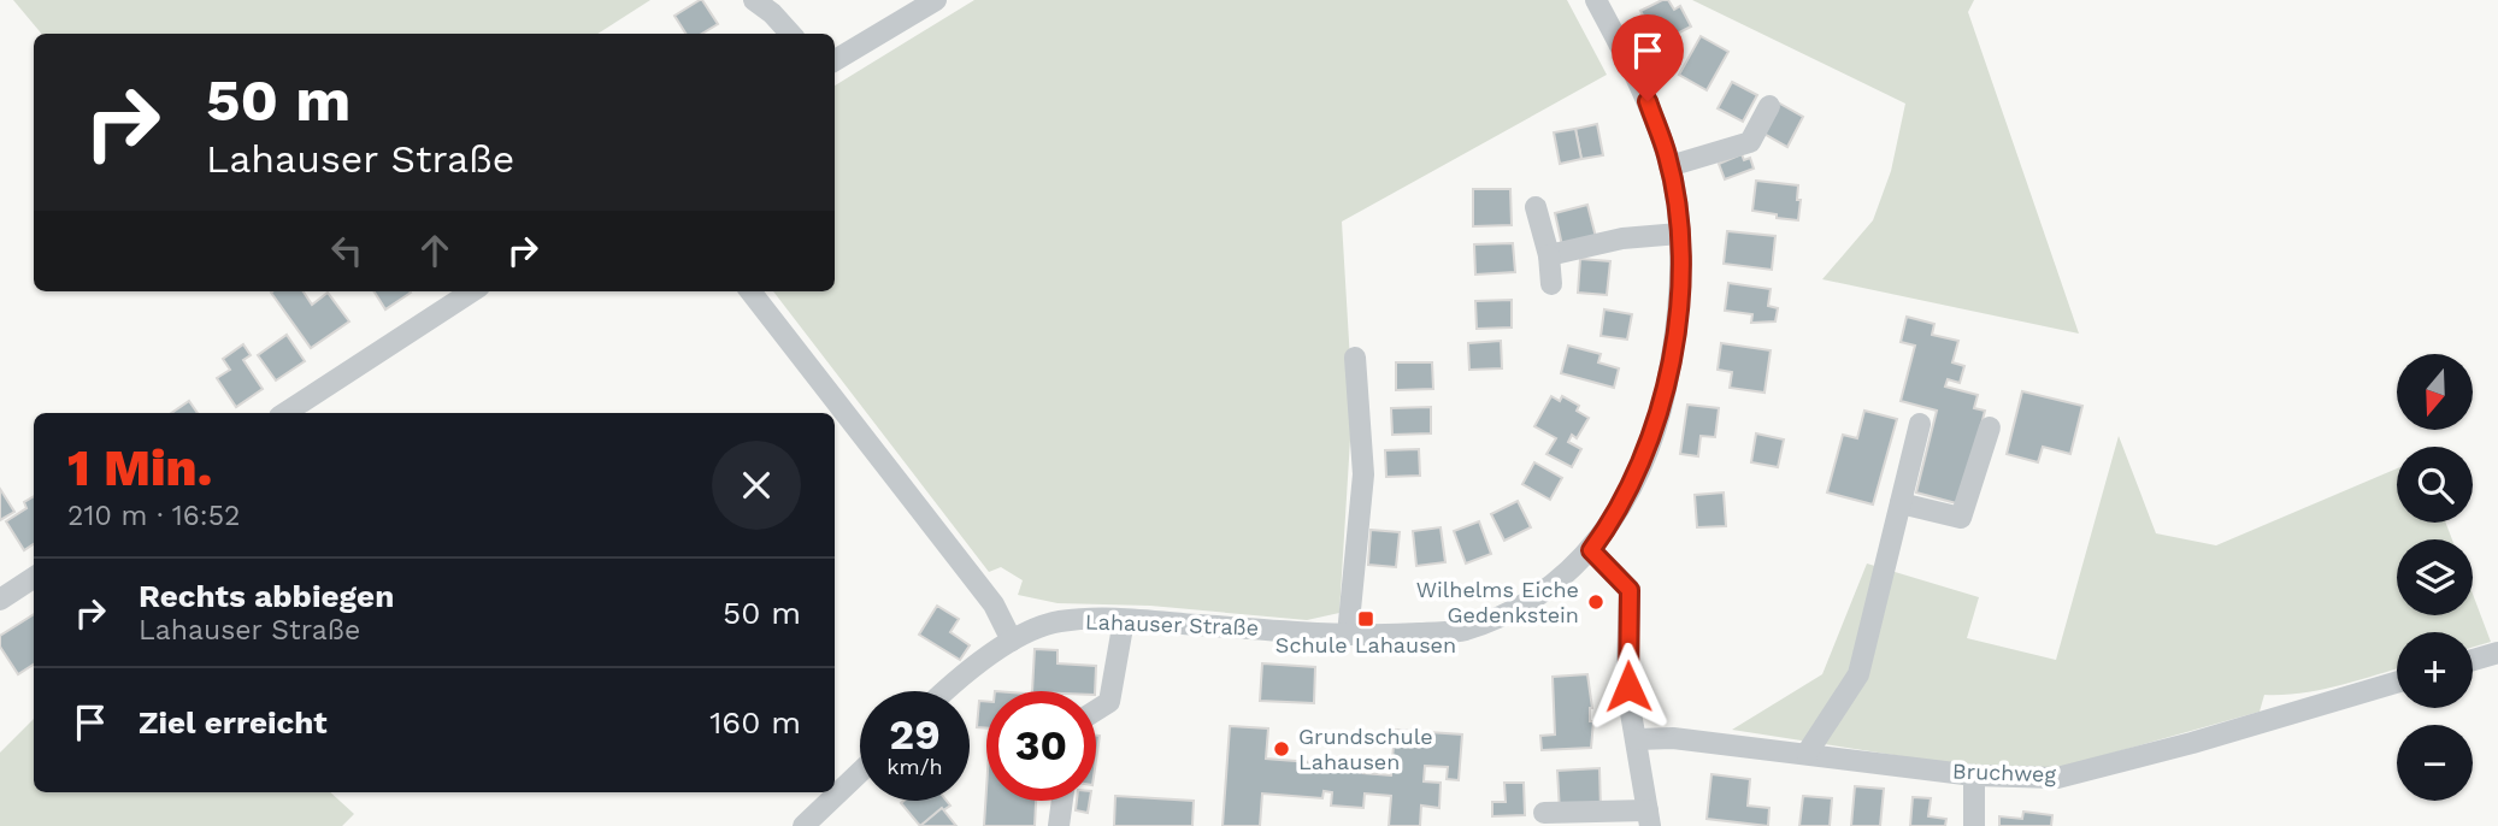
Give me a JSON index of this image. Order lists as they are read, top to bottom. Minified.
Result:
{"streets":{"street":["Lahauser Straße","Bruchweg"]},"places":{"other":["Wilhelms Eiche Gedenkstein","Grundschule Lahausen"],"transit":["Schule Lahausen"]},"north":"bottom","page":{"turn":["50 m","Lahauser Straße"],"map_buttons":["+","−"],"heading":["1 Min.","210 m · 16:52"],"list":[{"name":"Rechts abbiegen","note":"Lahauser Straße","value":"50 m"},{"name":"Ziel erreicht","value":"160 m"}],"speed":"29 km/h","limit":"30"}}
